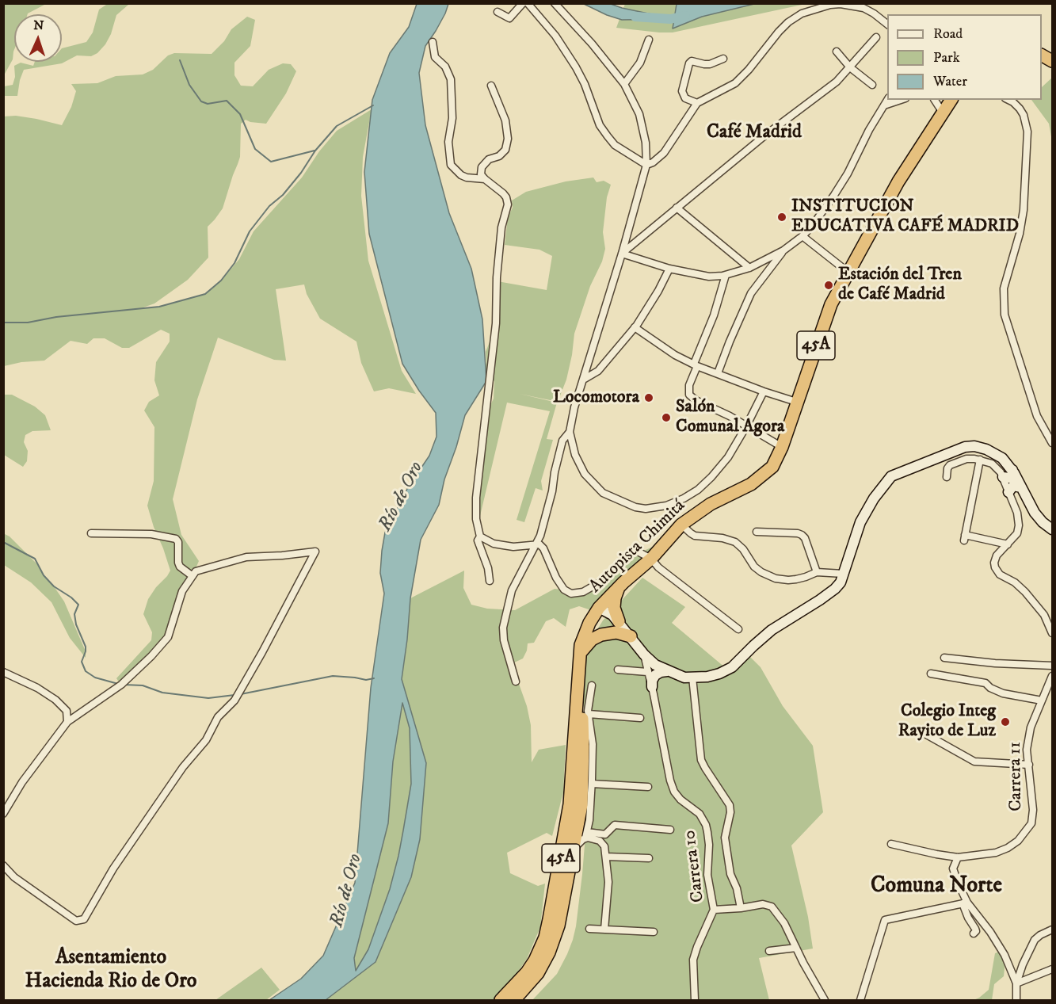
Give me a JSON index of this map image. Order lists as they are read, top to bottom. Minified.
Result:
{"streets":{"highway":["45A","Autopista Chimitá"],"street":["Carrera 11","Carrera 10"]},"districts":["Café Madrid","Comuna Norte","Asentamiento Hacienda Rio de Oro"],"water":["Río de Oro"],"places":["INSTITUCION EDUCATIVA CAFÉ MADRID","Estación del Tren de Café Madrid","Locomotora","Salón Comunal Agora","Colegio Integ Rayito de Luz"],"legend":["Road","Park","Water"],"north":"top"}
